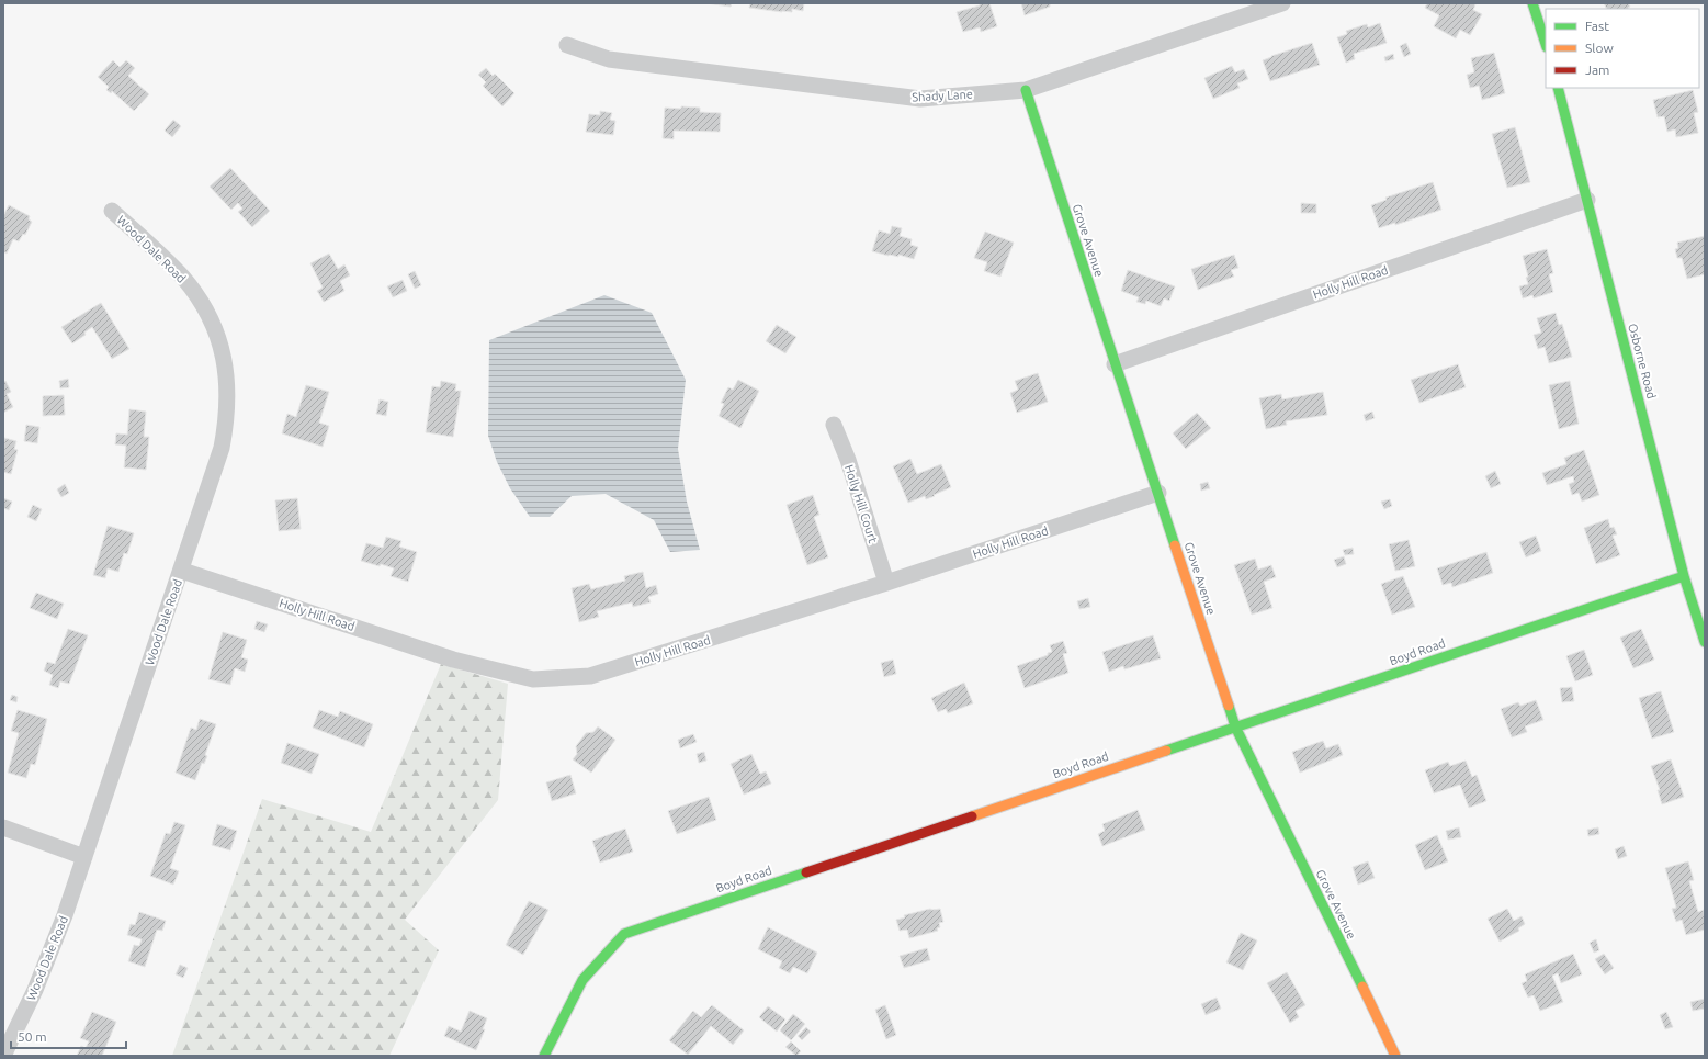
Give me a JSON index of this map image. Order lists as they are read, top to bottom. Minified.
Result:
{"streets":{"street":["Shady Lane","Grove Avenue","Wood Dale Road","Holly Hill Road","Osborne Road","Holly Hill Court","Boyd Road"]},"crossings":[["Shady Lane","Grove Avenue"],["Grove Avenue","Holly Hill Road"],["Grove Avenue","Boyd Road"],["Wood Dale Road","Holly Hill Road"],["Holly Hill Road","Osborne Road"],["Holly Hill Road","Holly Hill Court"],["Osborne Road","Boyd Road"]],"legend":["Fast","Slow","Jam"],"scale_bar":"50 m"}
